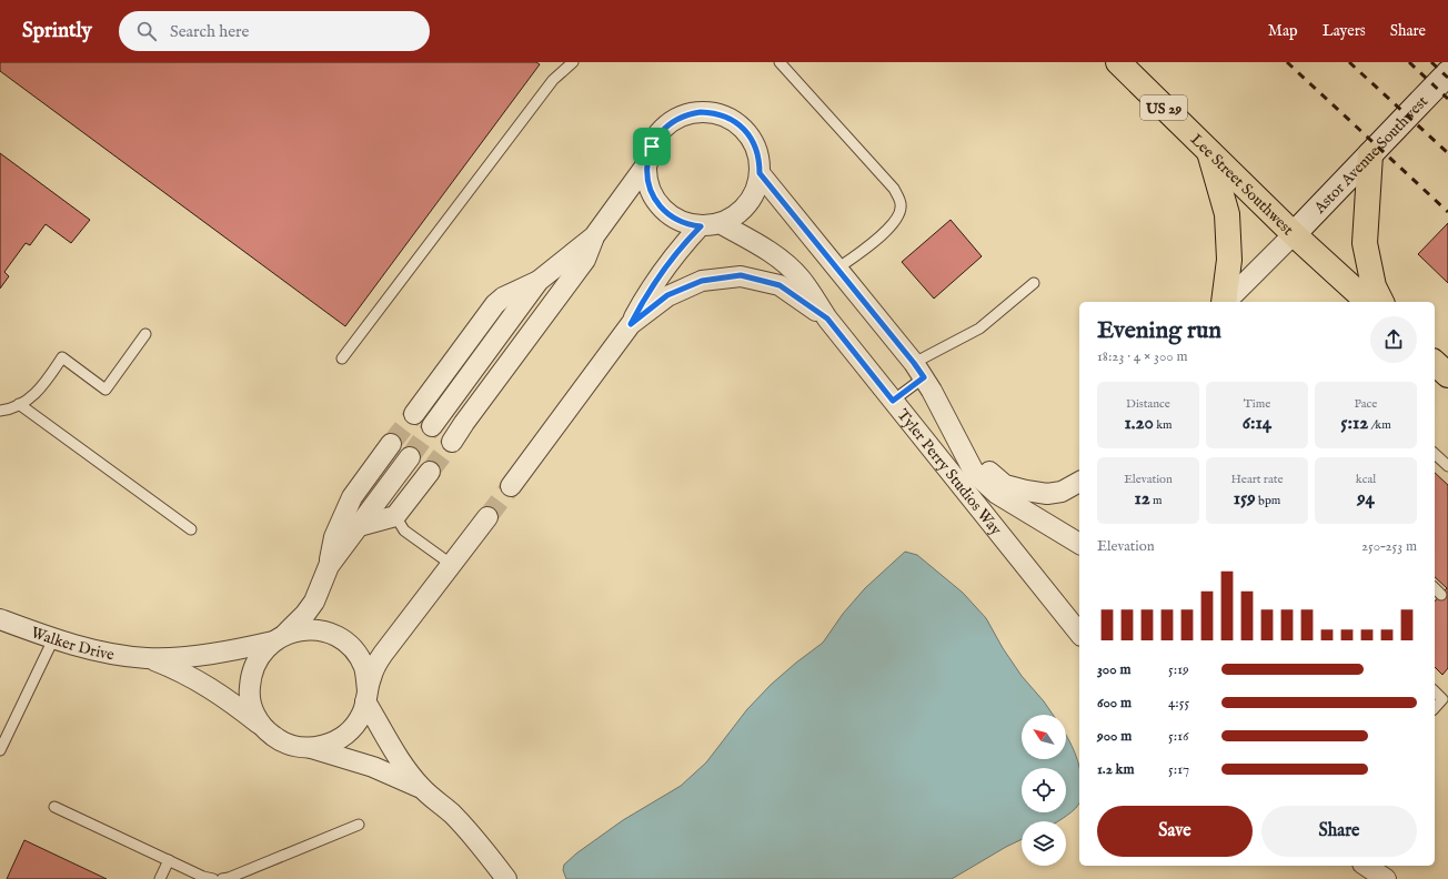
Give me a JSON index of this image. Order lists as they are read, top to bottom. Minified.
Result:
{"streets":{"main road":["US 29","Lee Street Southwest"],"street":["Astor Avenue Southwest","Tyler Perry Studios Way","Walker Drive"]},"crossings":[["Astor Avenue Southwest","Lee Street Southwest"]],"north":"top left","page":{"header":"Sprintly","search":"Search here","nav":["Map","Layers","Share"],"heading":["Evening run","18:23 · 4 × 300 m"],"stats":[["Distance","1.20 km"],["Time","6:14"],["Pace","5:12 /km"],["Elevation","12 m"],["Heart rate","159 bpm"],["kcal","94"]],"chart":["Elevation","250–253 m"],"list":[{"name":"300 m","note":"5:19"},{"name":"600 m","note":"4:55"},{"name":"900 m","note":"5:16"},{"name":"1.2 km","note":"5:17"}],"buttons":["Save","Share"]}}
